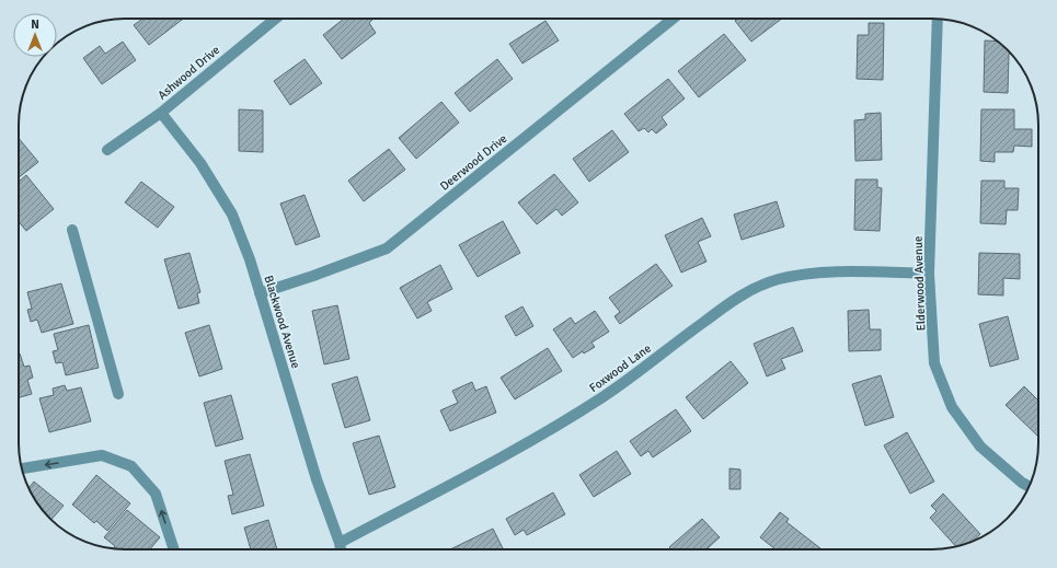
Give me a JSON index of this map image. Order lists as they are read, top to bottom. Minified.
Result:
{"streets":{"street":["Ashwood Drive","Deerwood Drive","Elderwood Avenue","Blackwood Avenue","Foxwood Lane"]},"crossings":[["Ashwood Drive","Blackwood Avenue"],["Deerwood Drive","Blackwood Avenue"],["Elderwood Avenue","Foxwood Lane"],["Blackwood Avenue","Foxwood Lane"]],"north":"top"}
